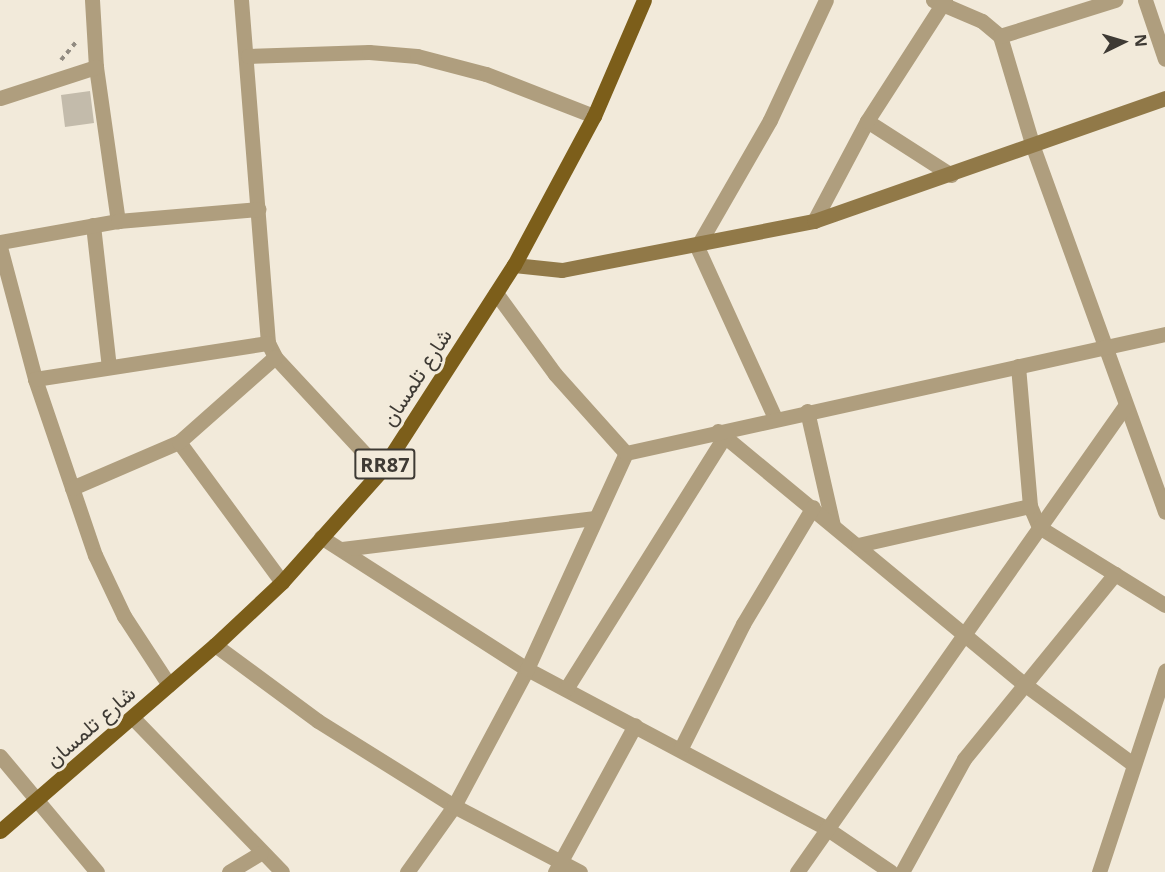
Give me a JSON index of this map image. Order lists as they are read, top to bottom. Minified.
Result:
{"streets":{"main road":["شارع تلمسان","RR87"]},"north":"right"}
